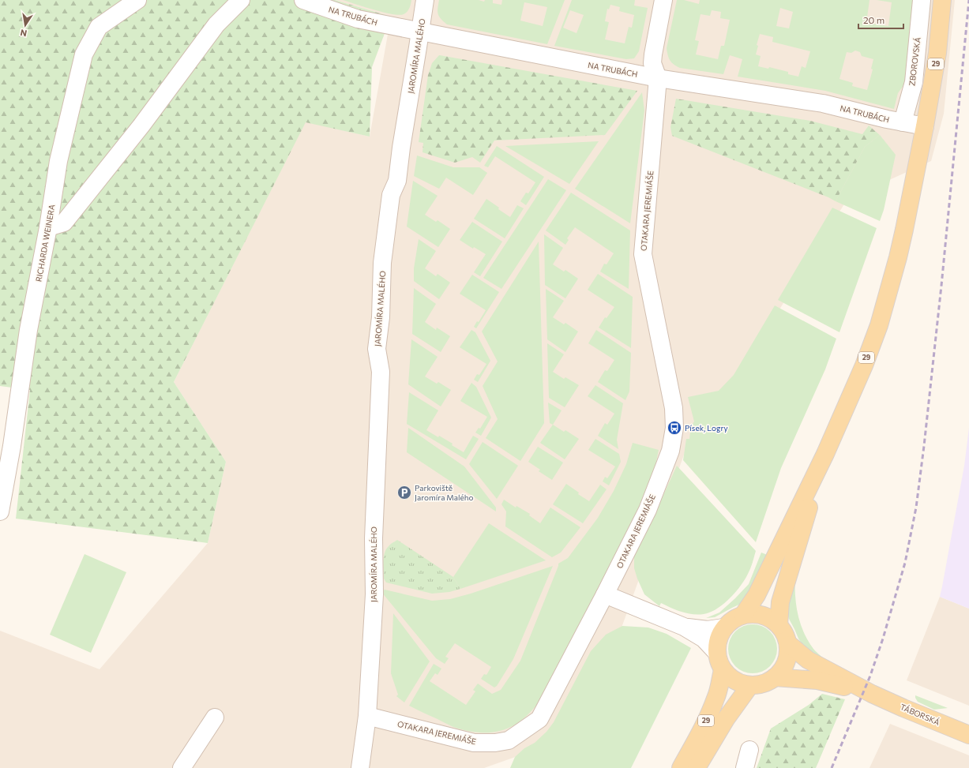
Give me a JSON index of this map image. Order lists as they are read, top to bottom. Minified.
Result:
{"streets":{"main road":["29","TÁBORSKÁ"],"street":["NA TRUBÁCH","JAROMÍRA MALÉHO","ZBOROVSKÁ","OTAKARA JEREMIÁŠE","RICHARDA WEINERA"]},"crossings":[["NA TRUBÁCH","JAROMÍRA MALÉHO"],["NA TRUBÁCH","ZBOROVSKÁ"],["NA TRUBÁCH","29"],["NA TRUBÁCH","OTAKARA JEREMIÁŠE"],["JAROMÍRA MALÉHO","OTAKARA JEREMIÁŠE"],["29","TÁBORSKÁ"]],"places":{"bus stop":["Písek, Logry"],"parking":["Parkoviště Jaromíra Malého"]},"scale_bar":"20 m","north":"bottom"}
